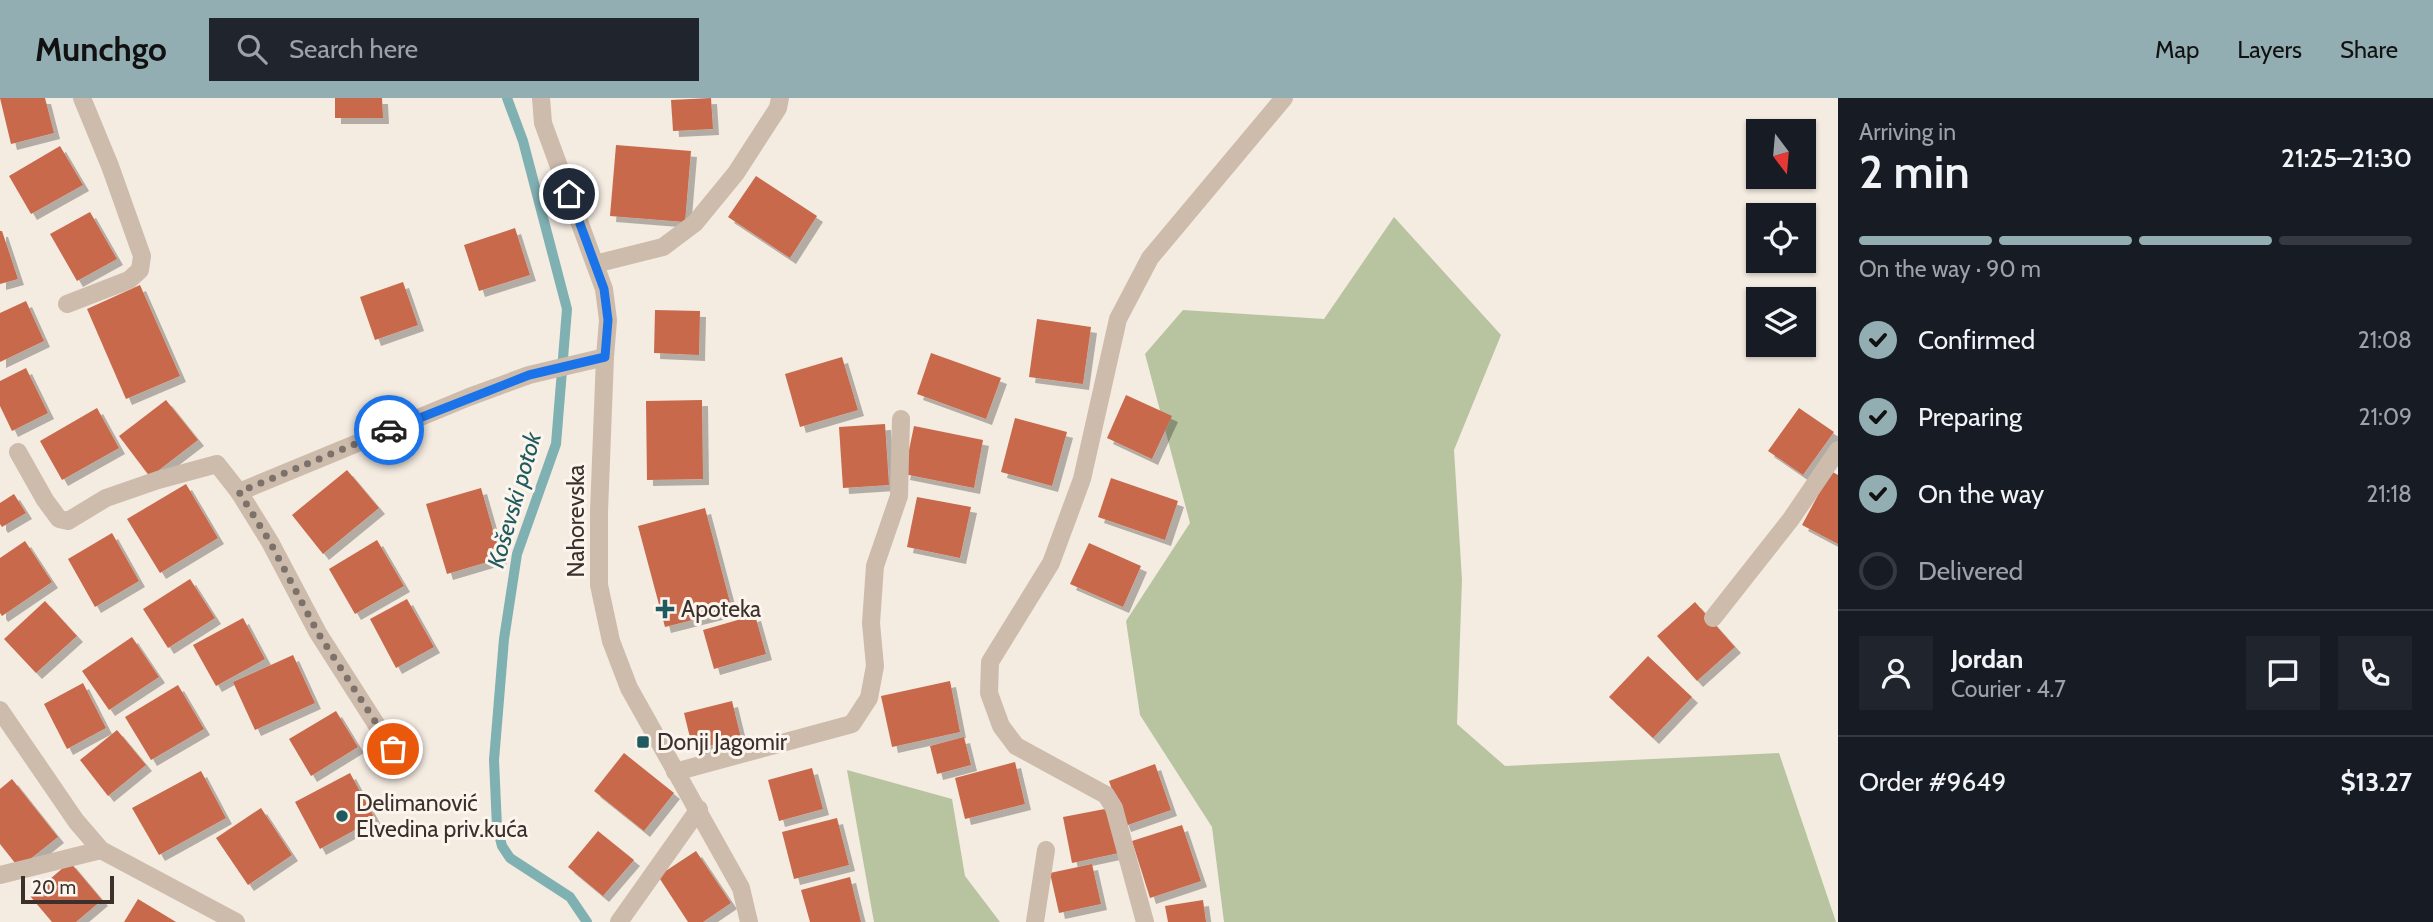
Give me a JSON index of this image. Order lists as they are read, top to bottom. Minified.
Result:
{"streets":{"street":["Nahorevska"]},"water":["Koševski potok"],"places":{"health":["Apoteka"],"transit":["Donji Jagomir"],"other":["Delimanović Elvedina priv.kuća"]},"scale_bar":"20 m","north":"bottom","page":{"header":"Munchgo","search":"Search here","nav":["Map","Layers","Share"],"heading":["2 min","Arriving in","21:25–21:30"],"panel":["Jordan","Courier · 4.7","Order #9649","$13.27"],"bar":"On the way · 90 m","list":[["Confirmed","21:08"],["Preparing","21:09"],["On the way","21:18"],"Delivered"],"scale":"20 m"}}
